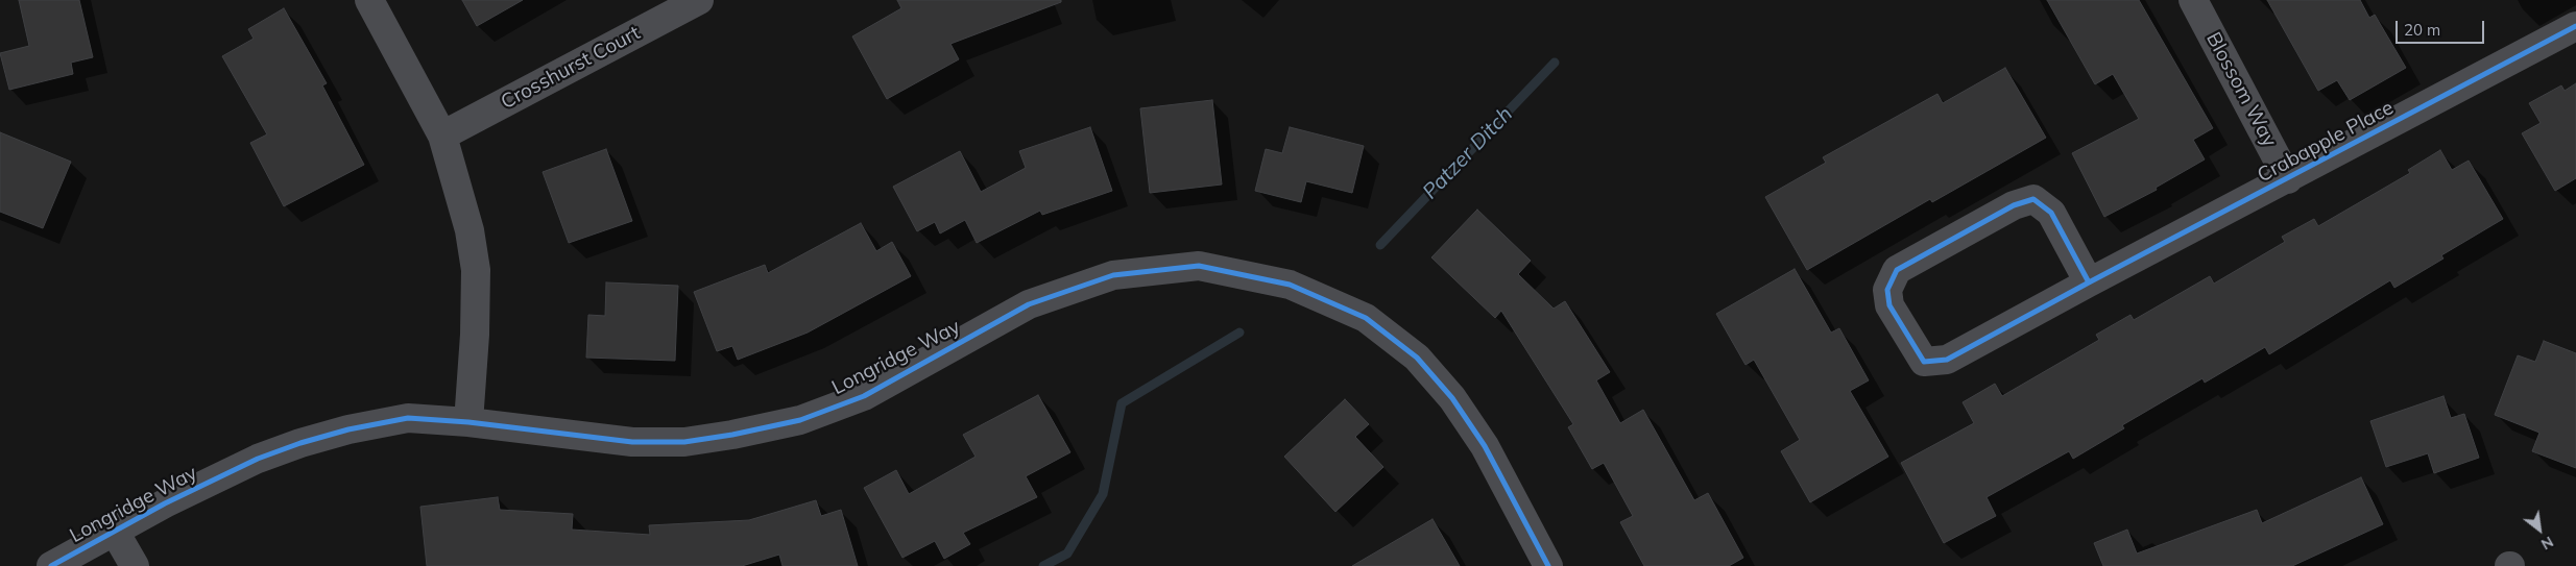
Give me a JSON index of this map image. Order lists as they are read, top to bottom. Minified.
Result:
{"streets":{"street":["Crosshurst Court","Blossom Way","Crabapple Place","Longridge Way"]},"crossings":[["Blossom Way","Crabapple Place"]],"water":["Patzer Ditch"],"scale_bar":"20 m","north":"bottom right"}
